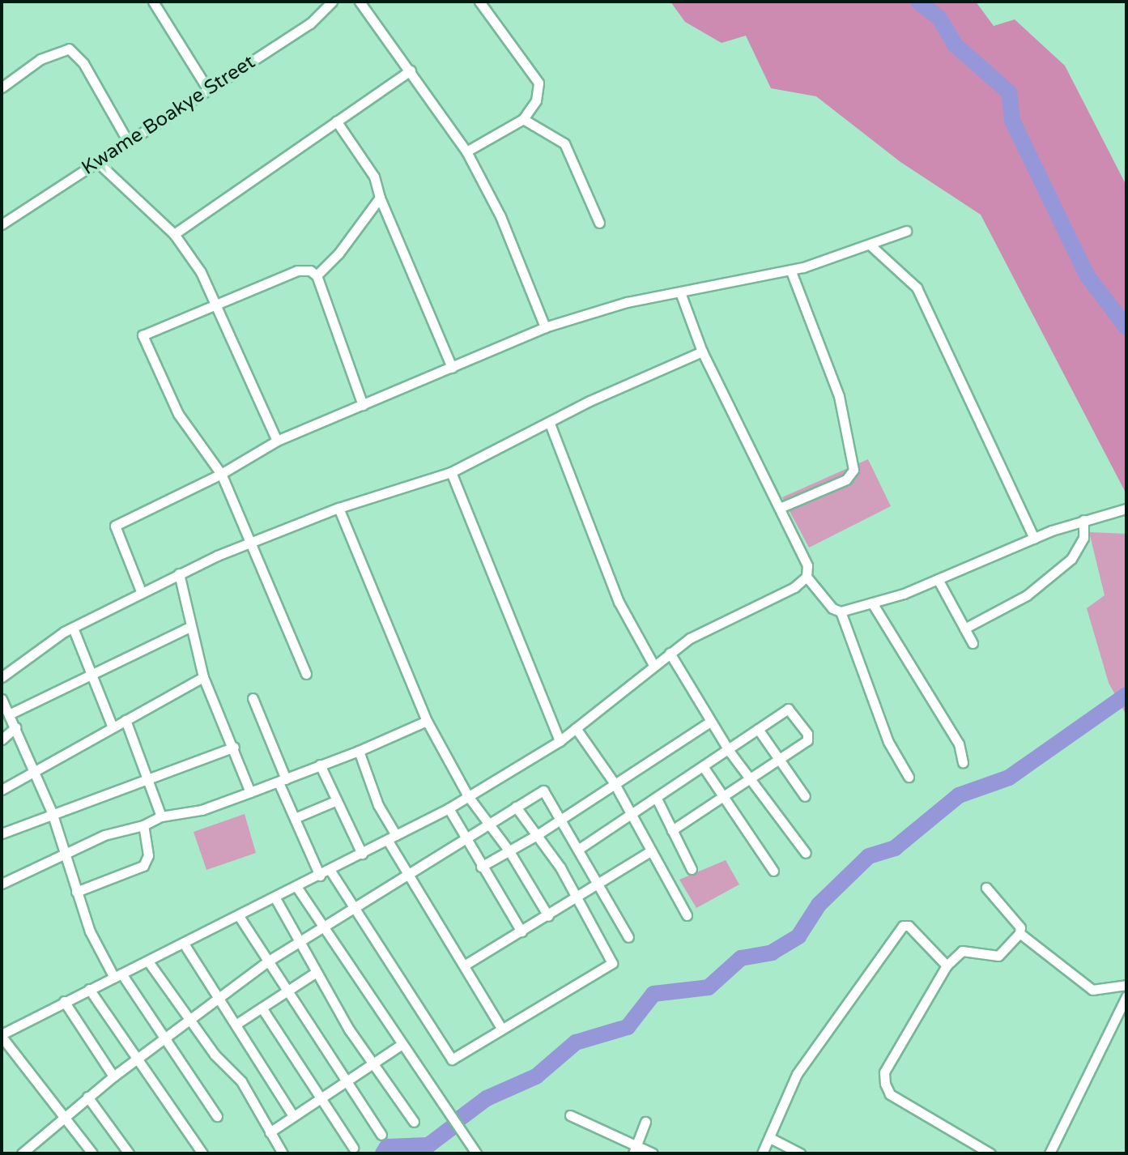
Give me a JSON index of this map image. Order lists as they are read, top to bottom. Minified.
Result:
{"streets":{"street":["Kwame Boakye Street"]}}
